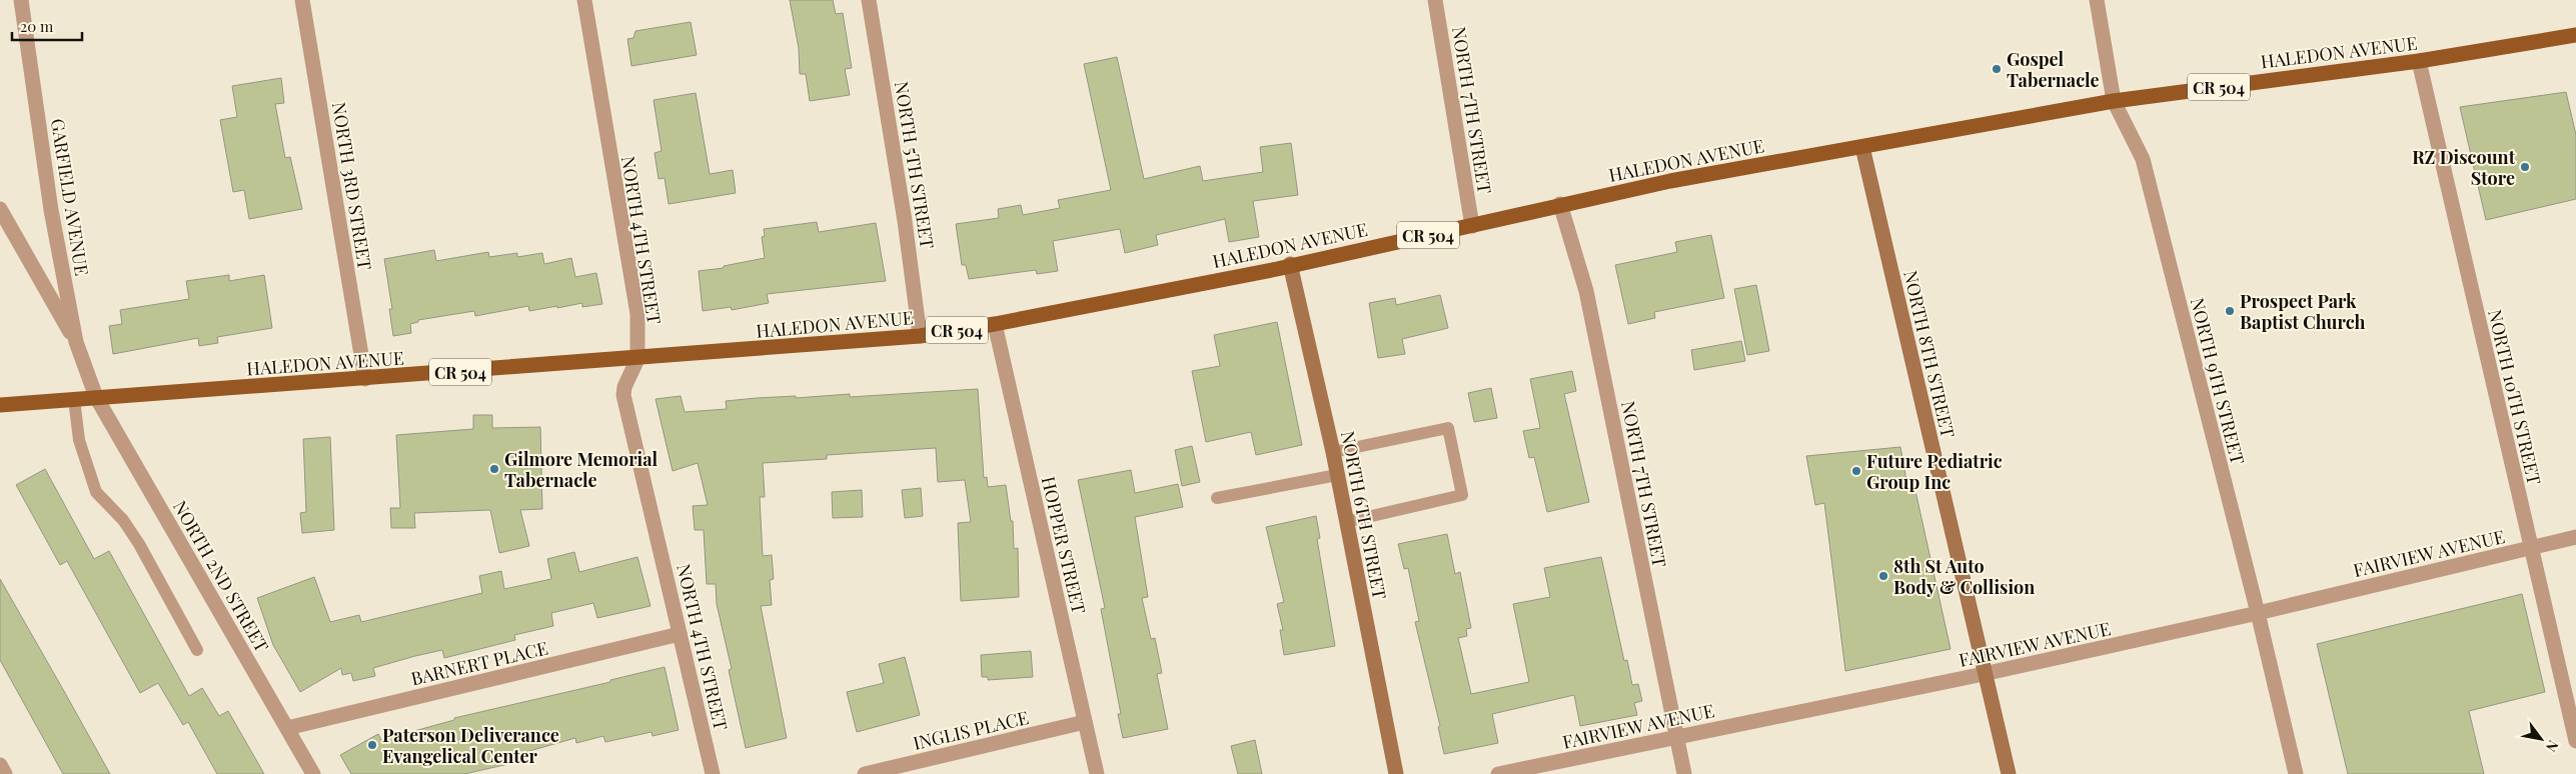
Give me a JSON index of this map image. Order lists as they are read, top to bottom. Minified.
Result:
{"streets":{"main road":["HALEDON AVENUE","CR 504"],"street":["NORTH 7TH STREET","NORTH 5TH STREET","NORTH 3RD STREET","GARFIELD AVENUE","NORTH 4TH STREET","NORTH 8TH STREET","NORTH 9TH STREET","NORTH 10TH STREET","NORTH 6TH STREET","HOPPER STREET","FAIRVIEW AVENUE","NORTH 2ND STREET","BARNERT PLACE","INGLIS PLACE"]},"crossings":[["HALEDON AVENUE","NORTH 7TH STREET"],["HALEDON AVENUE","NORTH 5TH STREET"],["HALEDON AVENUE","NORTH 3RD STREET"],["HALEDON AVENUE","GARFIELD AVENUE"],["HALEDON AVENUE","NORTH 4TH STREET"],["HALEDON AVENUE","NORTH 8TH STREET"],["HALEDON AVENUE","NORTH 9TH STREET"],["HALEDON AVENUE","NORTH 10TH STREET"],["HALEDON AVENUE","NORTH 6TH STREET"],["HALEDON AVENUE","HOPPER STREET"],["HALEDON AVENUE","NORTH 2ND STREET"],["NORTH 7TH STREET","FAIRVIEW AVENUE"],["GARFIELD AVENUE","NORTH 2ND STREET"],["NORTH 4TH STREET","BARNERT PLACE"],["NORTH 8TH STREET","FAIRVIEW AVENUE"],["NORTH 9TH STREET","FAIRVIEW AVENUE"],["NORTH 10TH STREET","FAIRVIEW AVENUE"],["HOPPER STREET","INGLIS PLACE"],["NORTH 2ND STREET","BARNERT PLACE"]],"places":["Gospel Tabernacle","RZ Discount Store","Prospect Park Baptist Church","Gilmore Memorial Tabernacle","Future Pediatric Group Inc","8th St Auto Body & Collision","Paterson Deliverance Evangelical Center"],"scale_bar":"20 m","north":"bottom right"}
